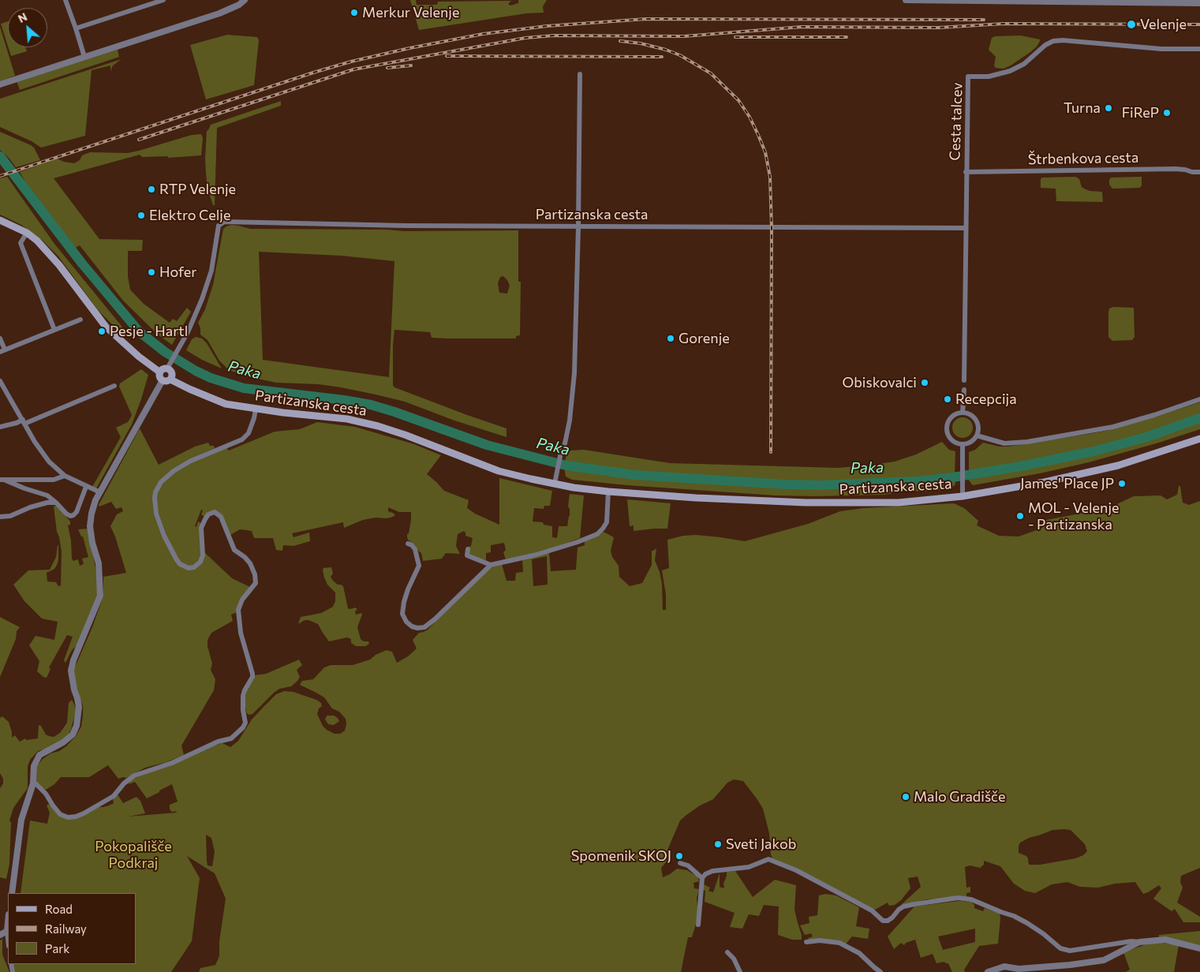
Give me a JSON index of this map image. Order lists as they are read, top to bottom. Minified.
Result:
{"streets":{"main road":["Partizanska cesta"],"street":["Cesta talcev","Štrbenkova cesta"]},"crossings":[["Cesta talcev","Štrbenkova cesta"]],"water":["Paka"],"parks":["Pokopališče Podkraj"],"places":["Merkur Velenje","Velenje","Turna","FiReP","RTP Velenje","Elektro Celje","Hofer","Pesje - Hartl","Gorenje","Obiskovalci","Recepcija","James' Place JP","MOL - Velenje - Partizanska","Malo Gradišče","Sveti Jakob","Spomenik SKOJ"],"legend":["Road","Railway","Park"],"north":"top left"}
